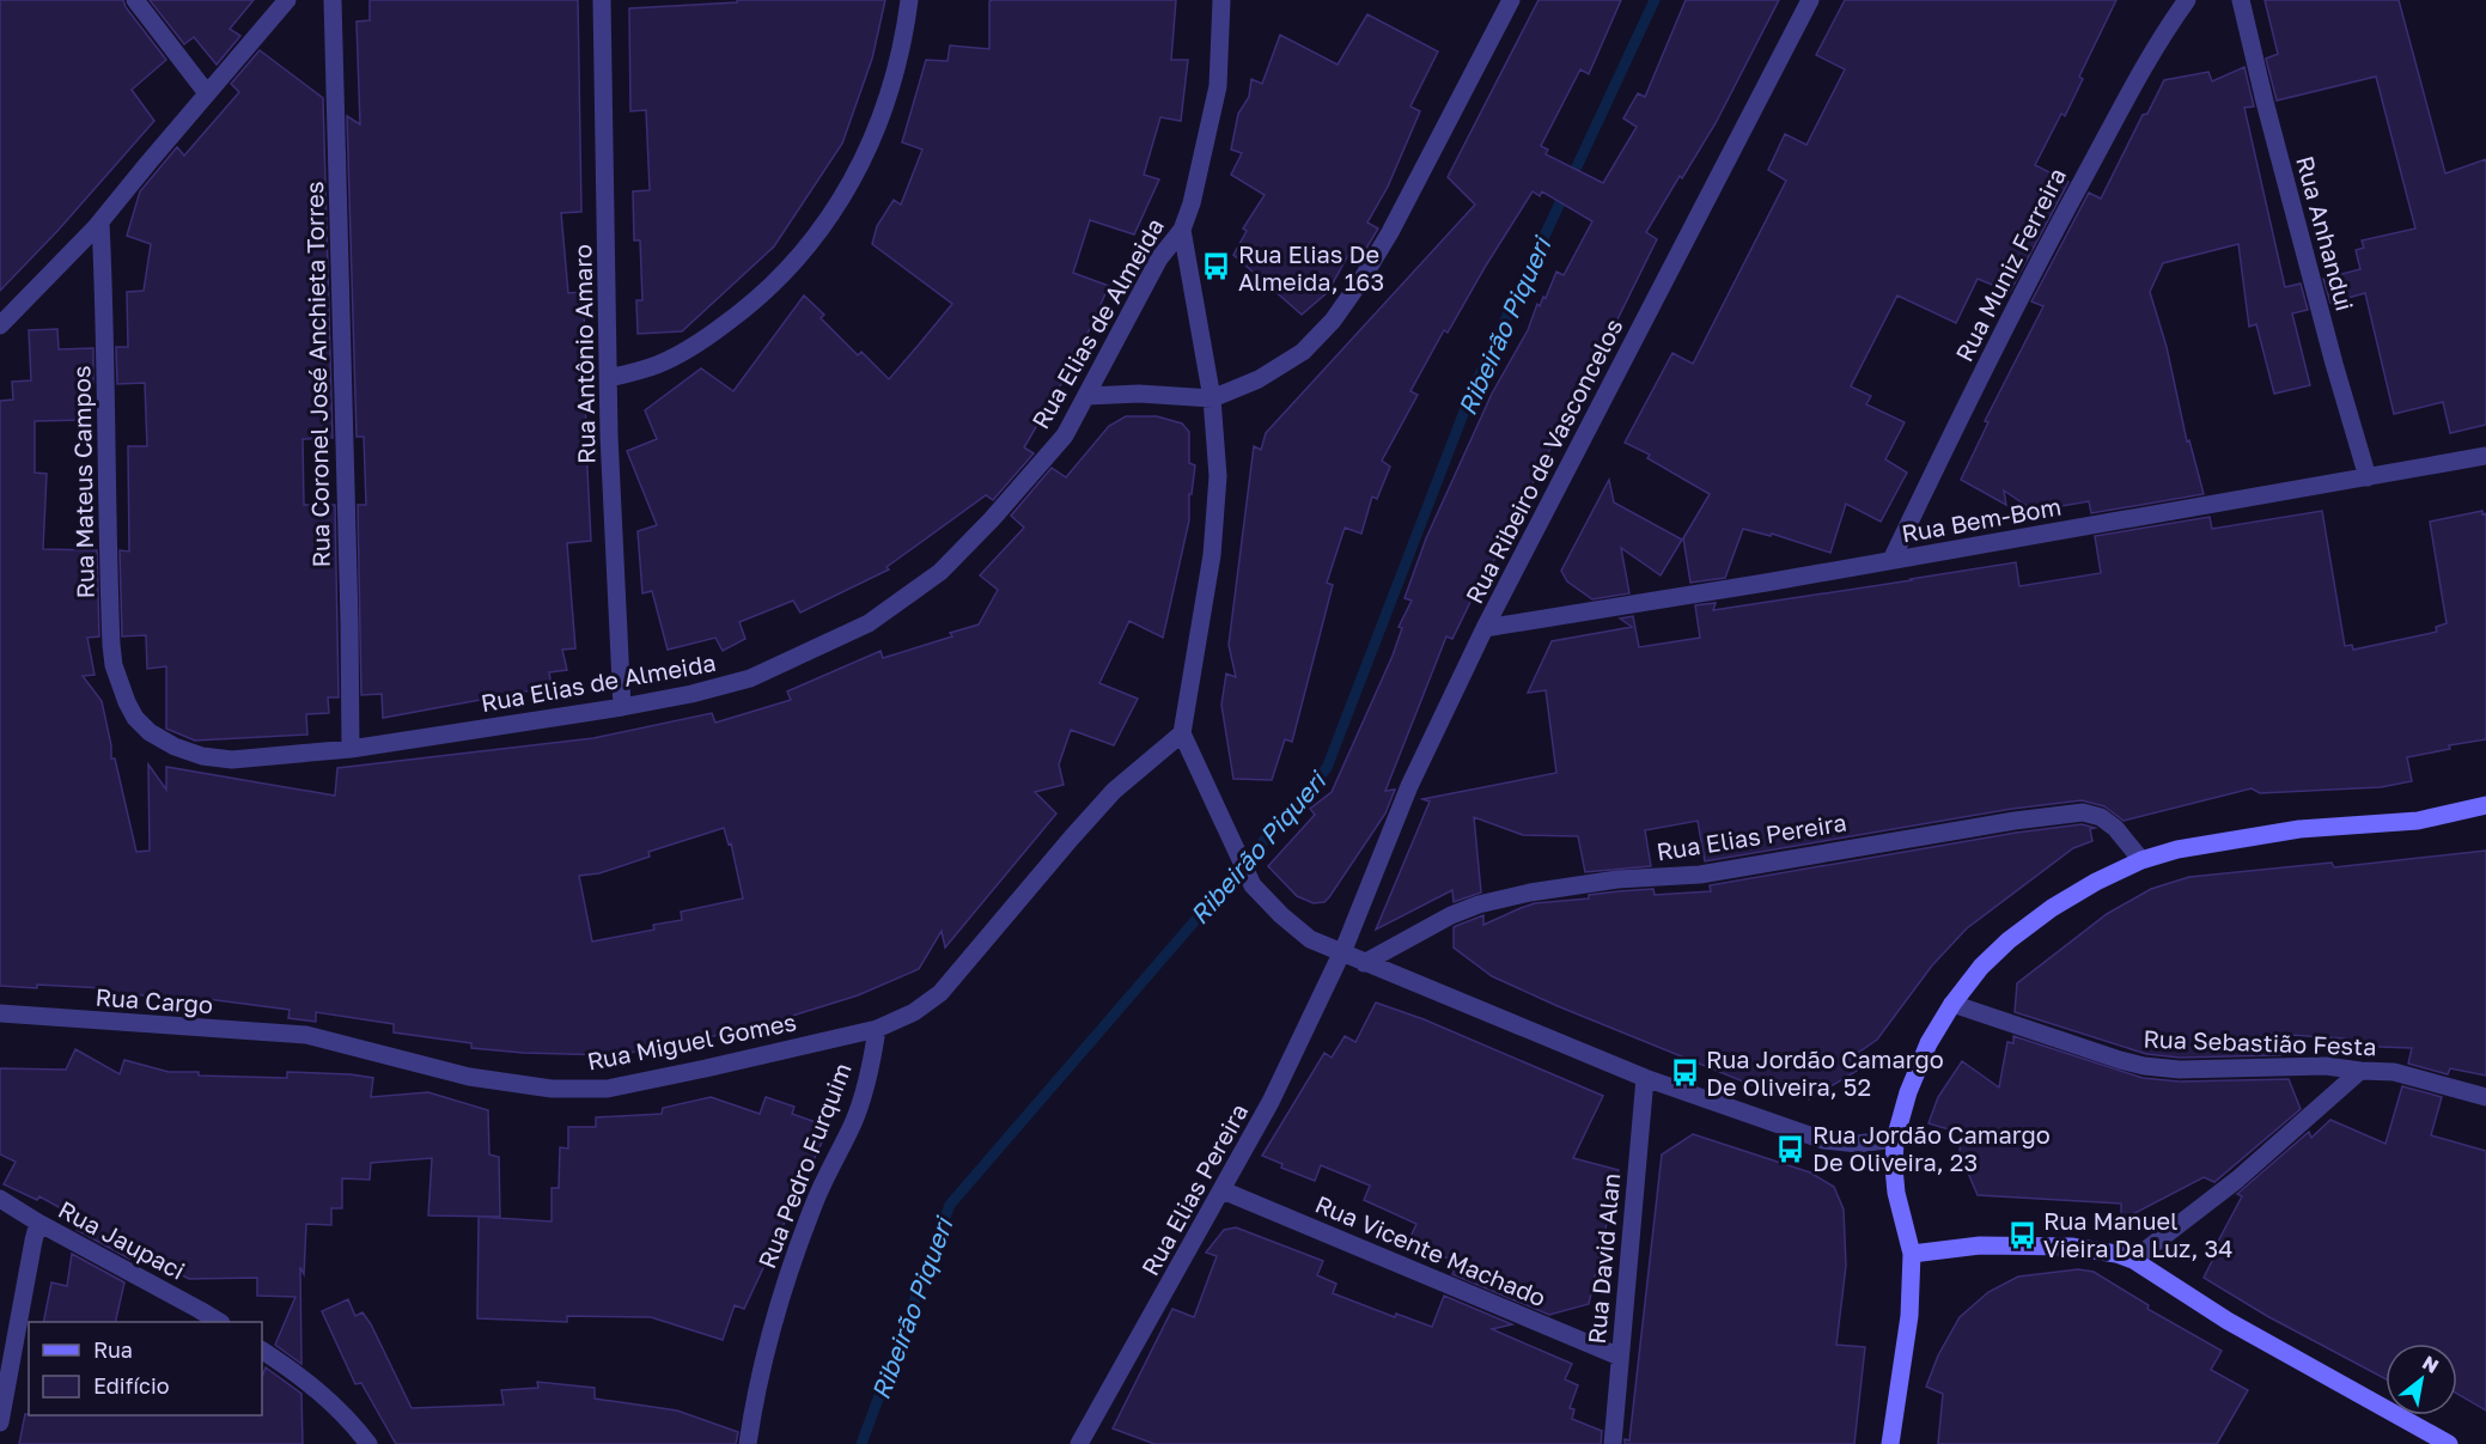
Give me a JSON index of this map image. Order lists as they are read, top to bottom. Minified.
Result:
{"streets":{"street":["Rua Anhandui","Rua Muniz Ferreira","Rua Elias de Almeida","Rua Antônio Amaro","Rua Coronel José Anchieta Torres","Rua Ribeiro de Vasconcelos","Rua Mateus Campos","Rua Bem-Bom","Rua Elias Pereira","Rua Cargo","Rua Miguel Gomes","Rua Sebastião Festa","Rua Pedro Furquim","Rua Jaupaci","Rua Vicente Machado","Rua David Alan"]},"crossings":[["Rua Anhandui","Rua Bem-Bom"],["Rua Muniz Ferreira","Rua Bem-Bom"],["Rua Elias de Almeida","Rua Antônio Amaro"],["Rua Elias de Almeida","Rua Coronel José Anchieta Torres"],["Rua Elias de Almeida","Rua Mateus Campos"],["Rua Ribeiro de Vasconcelos","Rua Bem-Bom"],["Rua Ribeiro de Vasconcelos","Rua Elias Pereira"],["Rua Elias Pereira","Rua Vicente Machado"],["Rua Cargo","Rua Miguel Gomes"],["Rua Miguel Gomes","Rua Pedro Furquim"],["Rua Vicente Machado","Rua David Alan"]],"water":["Ribeirão Piqueri"],"places":{"bus stop":["Rua Elias De Almeida, 163","Rua Jordão Camargo De Oliveira, 52","Rua Jordão Camargo De Oliveira, 23","Rua Manuel Vieira Da Luz, 34"]},"legend":["Rua","Edifício"],"north":"top right"}
